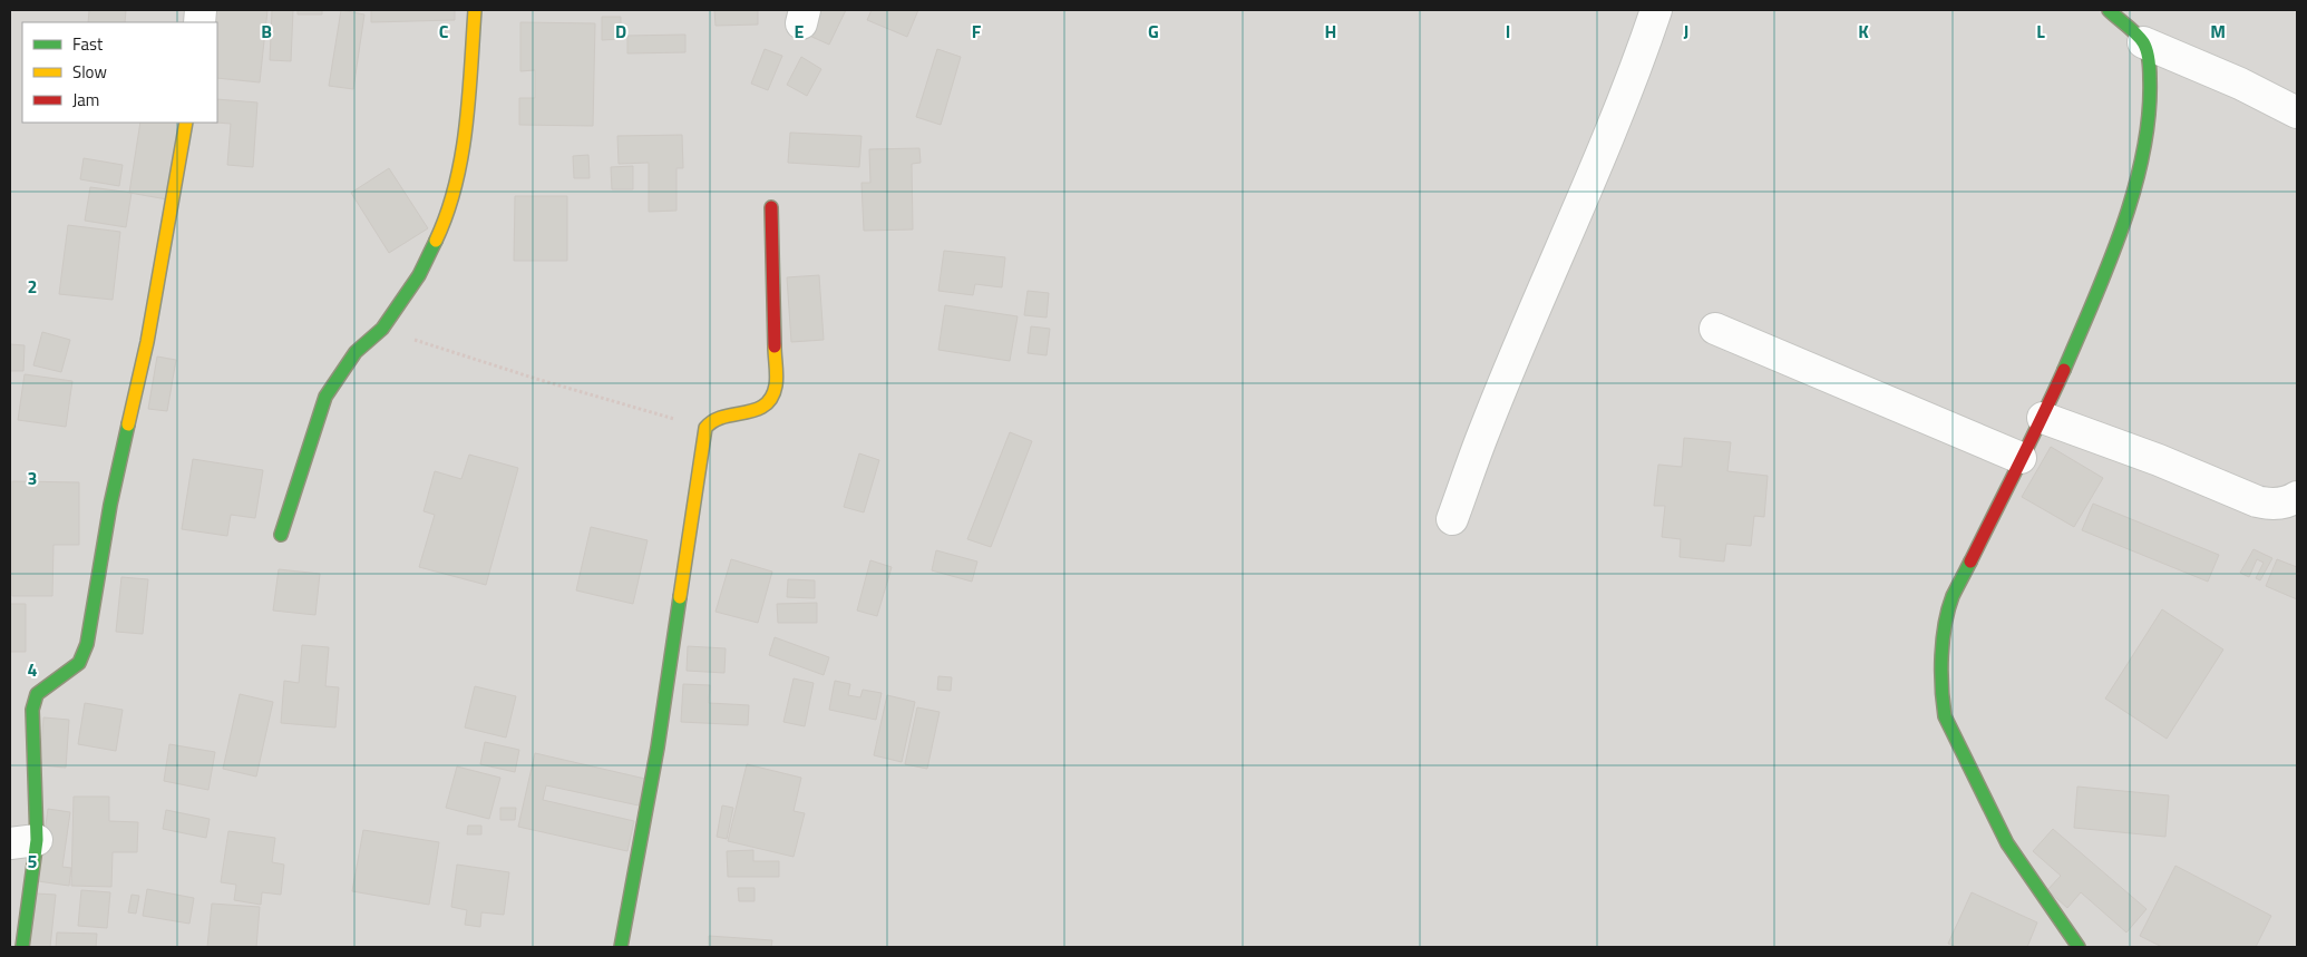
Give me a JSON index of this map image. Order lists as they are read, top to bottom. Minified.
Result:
{"legend":["Fast","Slow","Jam"],"grid":{"columns":["B","C","D","E","F","G","H","I","J","K","L","M"],"rows":["2","3","4","5"]}}
